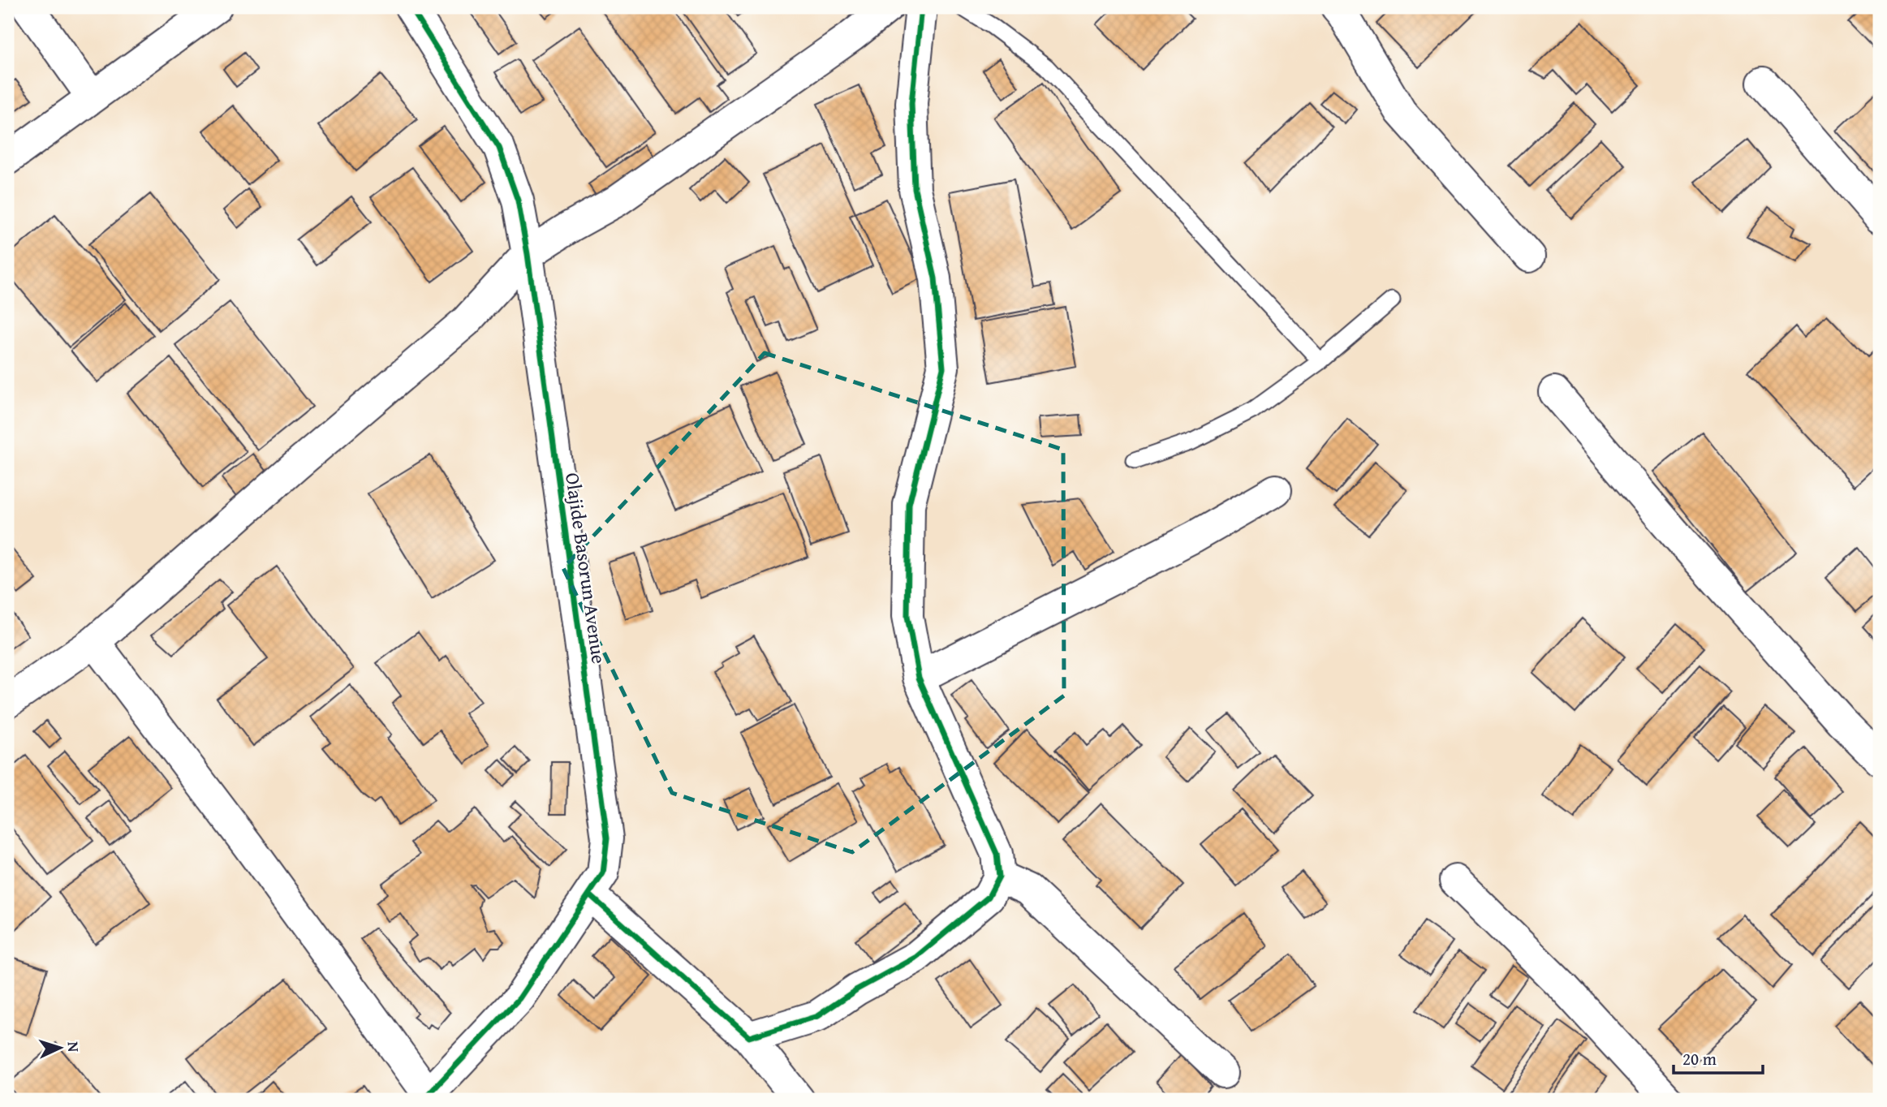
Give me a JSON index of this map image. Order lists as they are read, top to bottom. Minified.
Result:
{"streets":{"street":["Olajide Basorun Avenue"]},"scale_bar":"20 m","north":"right"}
